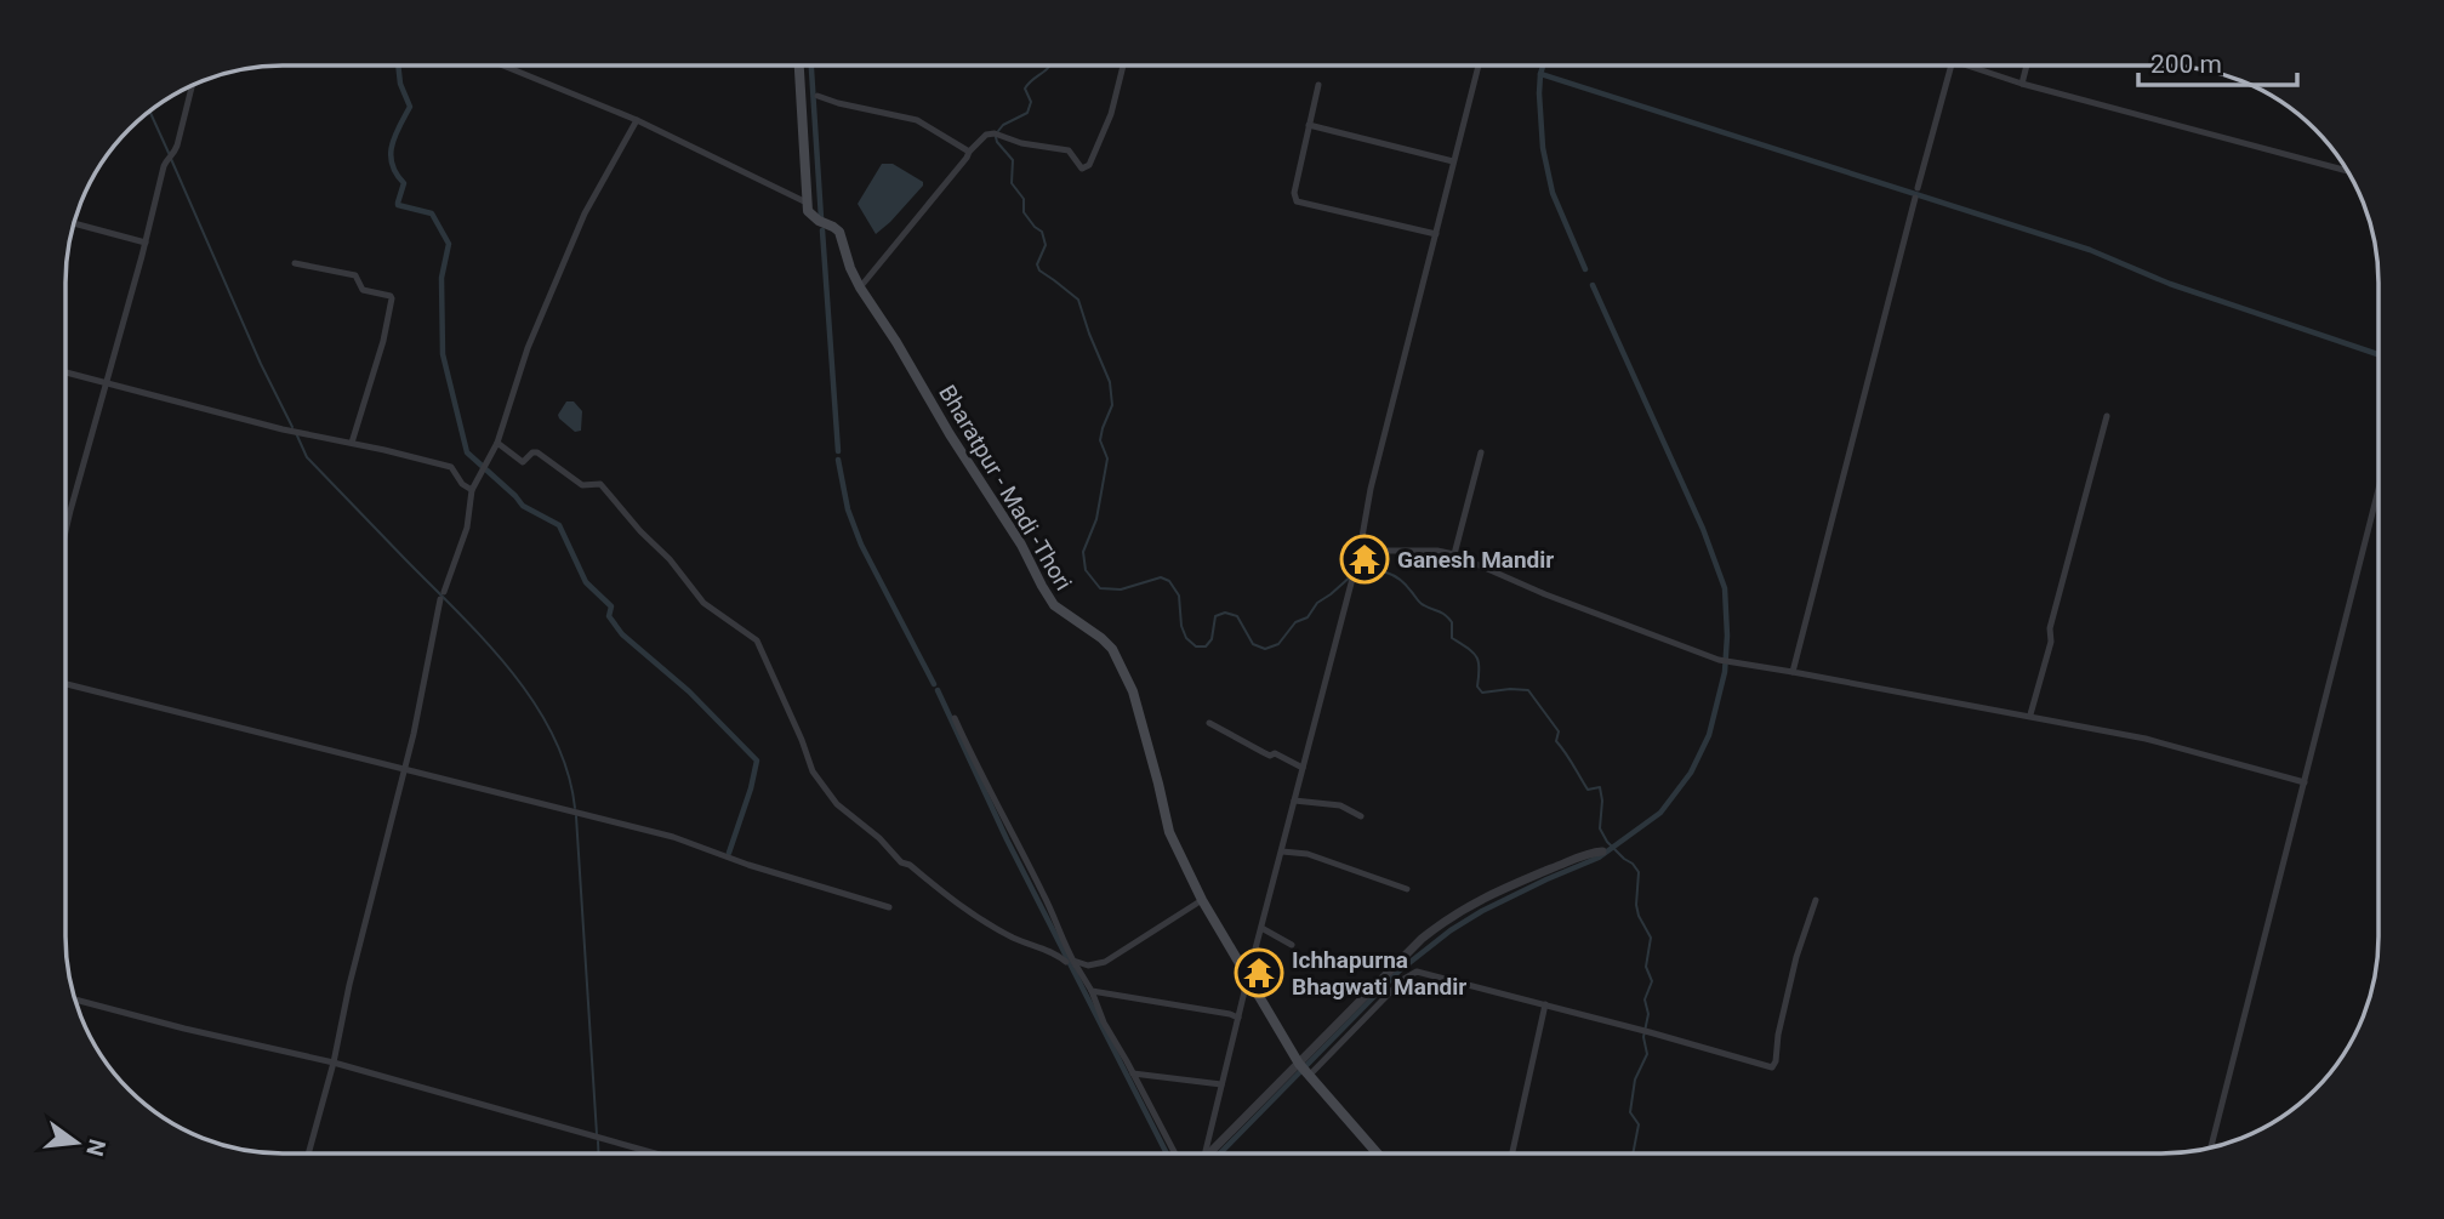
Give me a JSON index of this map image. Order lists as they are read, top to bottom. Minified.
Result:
{"streets":{"main road":["Bharatpur - Madi -Thori"]},"places":{"temple":["Ganesh Mandir","Ichhapurna Bhagwati Mandir"]},"scale_bar":"200 m","north":"right"}
